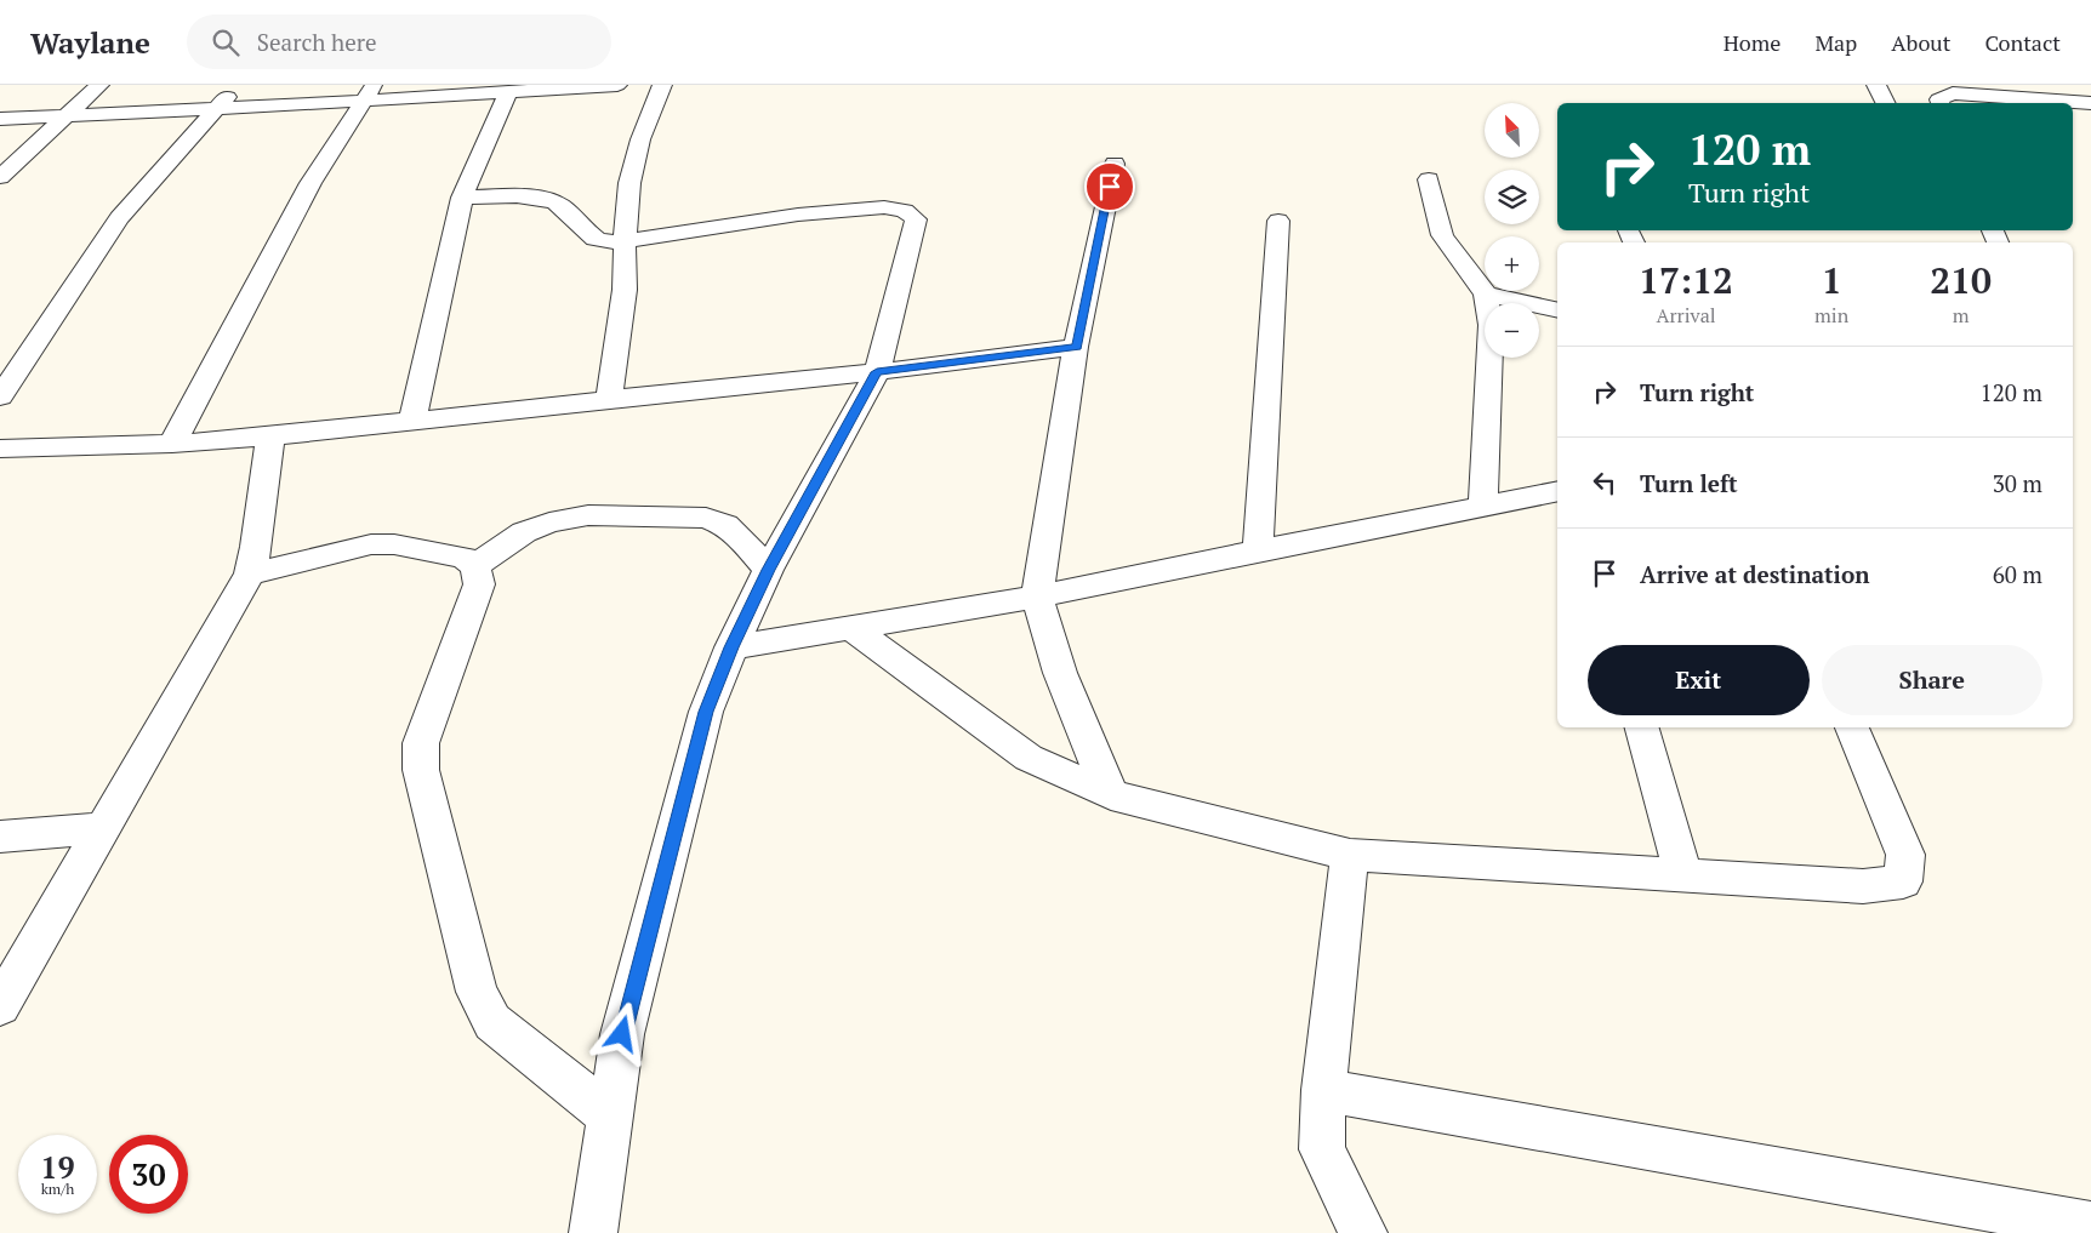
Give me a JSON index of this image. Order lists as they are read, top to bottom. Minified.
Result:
{"north":"top left","page":{"header":"Waylane","search":"Search here","nav":["Home","Map","About","Contact"],"map_buttons":["+","−"],"turn":["120 m","Turn right"],"eta":["17:12","Arrival","1","min","210","m"],"list":[{"name":"Turn right","value":"120 m"},{"name":"Turn left","value":"30 m"},{"name":"Arrive at destination","value":"60 m"}],"buttons":["Exit","Share"],"speed":"19 km/h","limit":"30"}}
